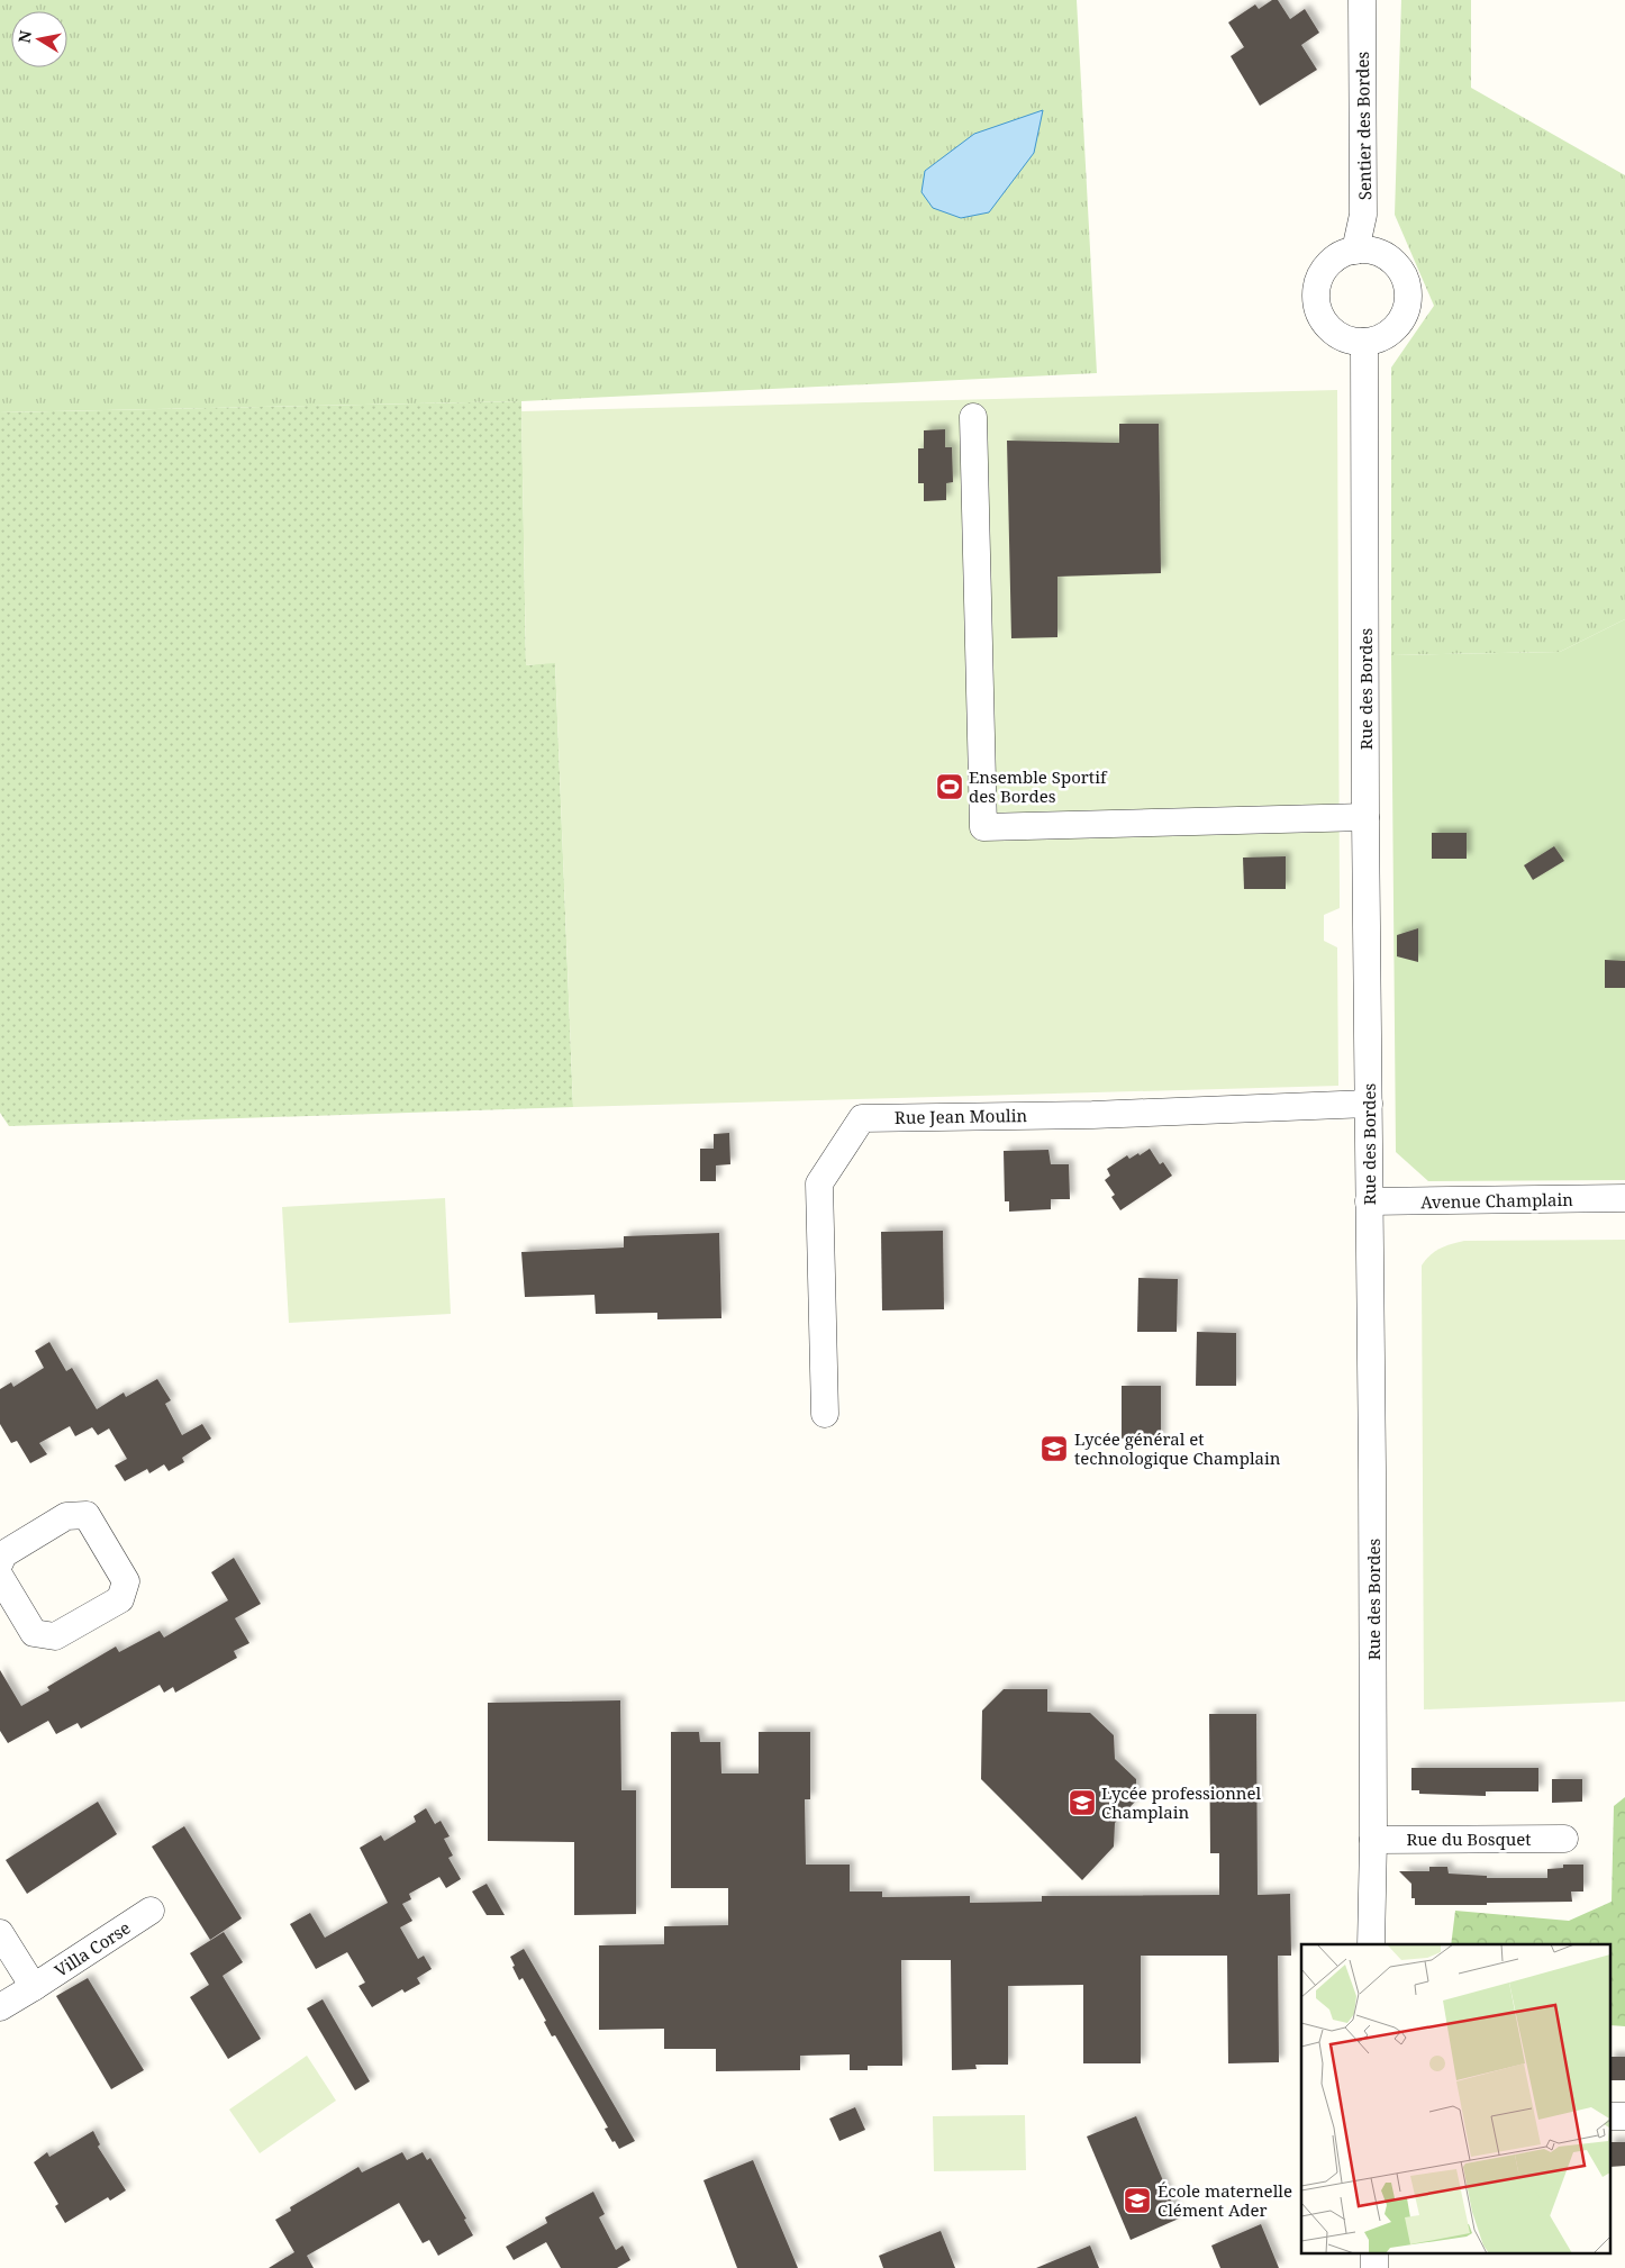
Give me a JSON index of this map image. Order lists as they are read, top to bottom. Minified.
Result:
{"streets":{"street":["Sentier des Bordes","Rue des Bordes","Rue Jean Moulin","Avenue Champlain","Rue du Bosquet","Villa Corse"]},"crossings":[["Sentier des Bordes","Rue des Bordes"],["Rue des Bordes","Rue Jean Moulin"],["Rue des Bordes","Avenue Champlain"],["Rue des Bordes","Rue du Bosquet"]],"places":{"sports":["Ensemble Sportif des Bordes"],"school or university":["Lycée général et technologique Champlain","Lycée professionnel Champlain","École maternelle Clément Ader"]},"north":"left"}
